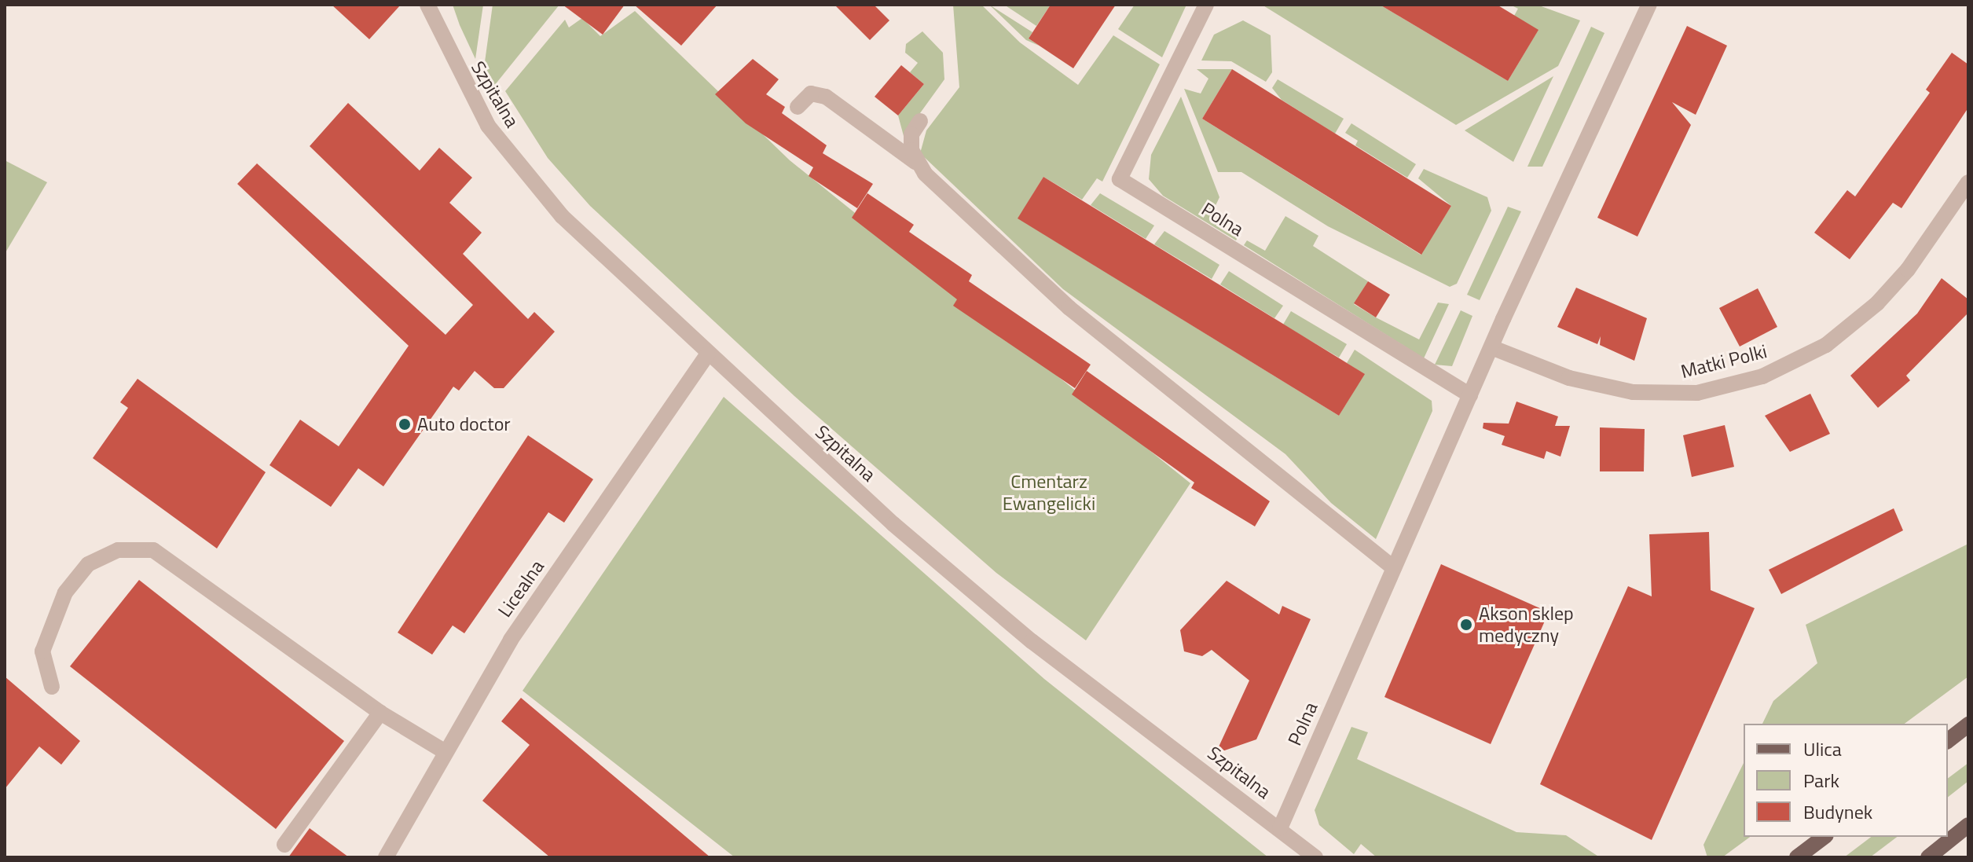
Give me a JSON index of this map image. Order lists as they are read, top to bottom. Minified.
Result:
{"streets":{"street":["Szpitalna","Polna","Matki Polki","Licealna"]},"crossings":[["Szpitalna","Polna"],["Szpitalna","Licealna"],["Polna","Matki Polki"]],"parks":["Cmentarz Ewangelicki"],"places":["Auto doctor","Akson sklep medyczny"],"legend":["Ulica","Park","Budynek"]}
